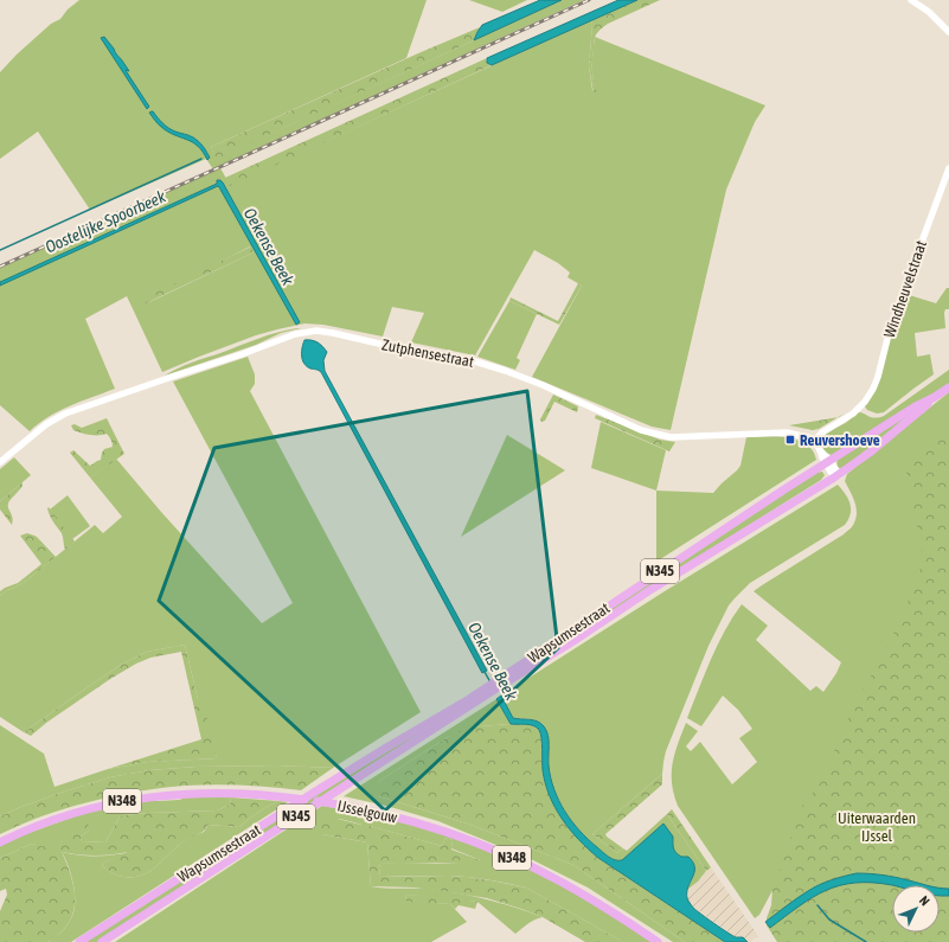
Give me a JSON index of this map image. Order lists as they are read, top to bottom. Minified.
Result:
{"streets":{"main road":["N345","Wapsumsestraat","N348","IJsselgouw"],"street":["Windheuvelstraat","Zutphensestraat"]},"crossings":[["Windheuvelstraat","Zutphensestraat"]],"water":["Oostelijke Spoorbeek","Oekense Beek"],"parks":["Uiterwaarden IJssel"],"places":{"transit":["Reuvershoeve"]},"north":"top right"}
